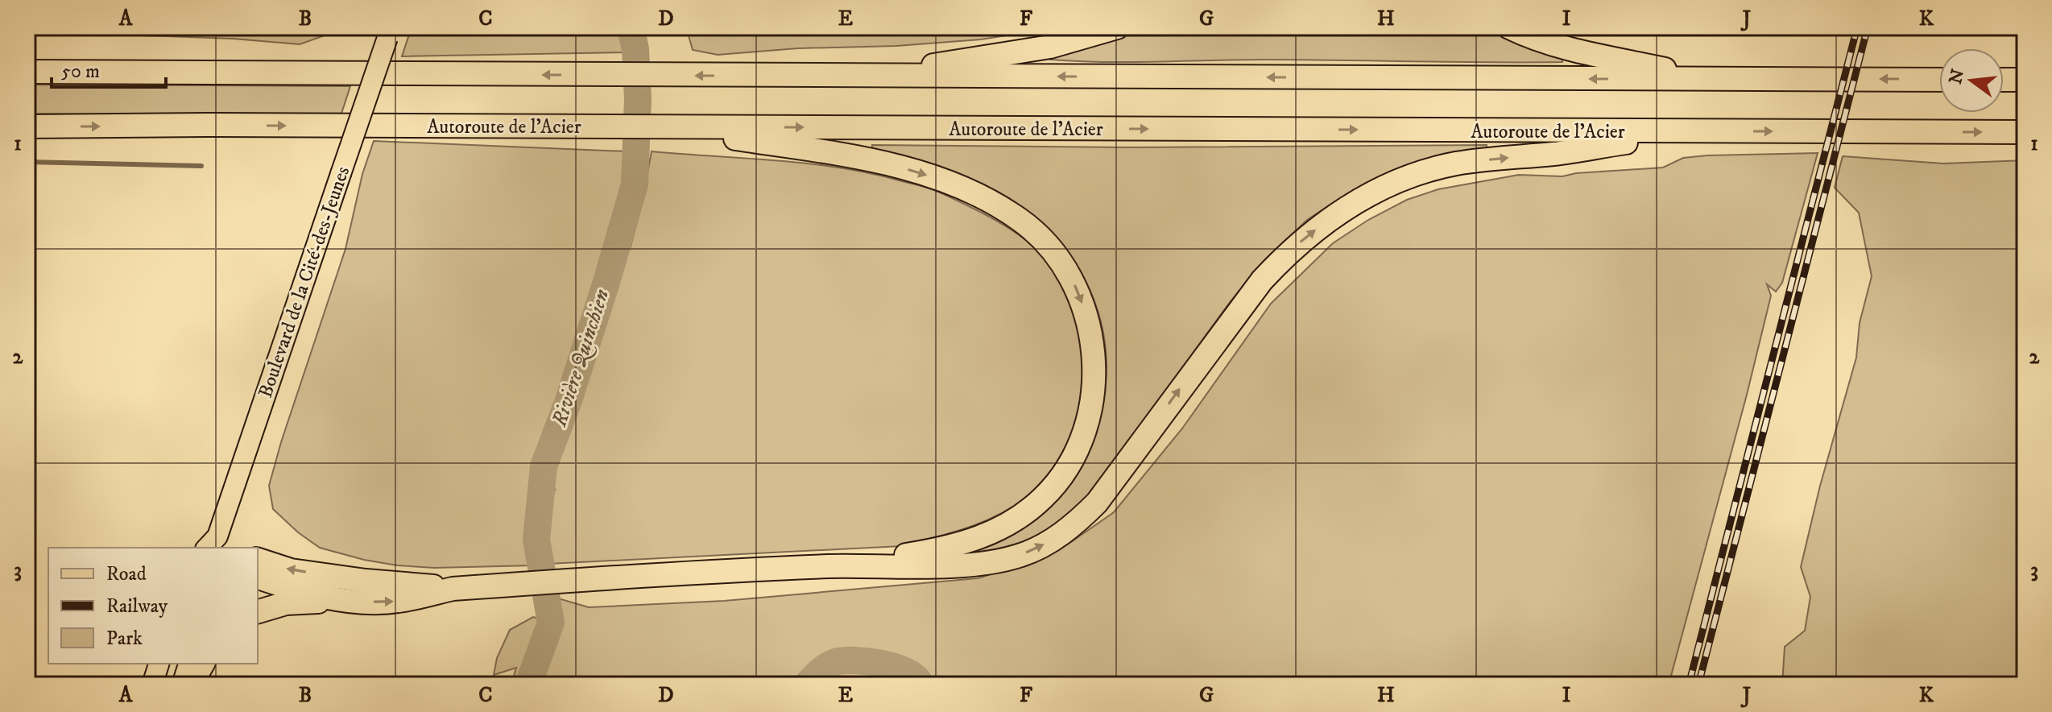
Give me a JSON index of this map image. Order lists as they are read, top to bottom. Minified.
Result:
{"streets":{"highway":["Autoroute de l'Acier"],"main road":["Boulevard de la Cité-des-Jeunes"]},"water":["Rivière Quinchien"],"legend":["Road","Railway","Park"],"scale_bar":"50 m","north":"left","grid":{"columns":["A","B","C","D","E","F","G","H","I","J","K"],"rows":["1","2","3"]}}
